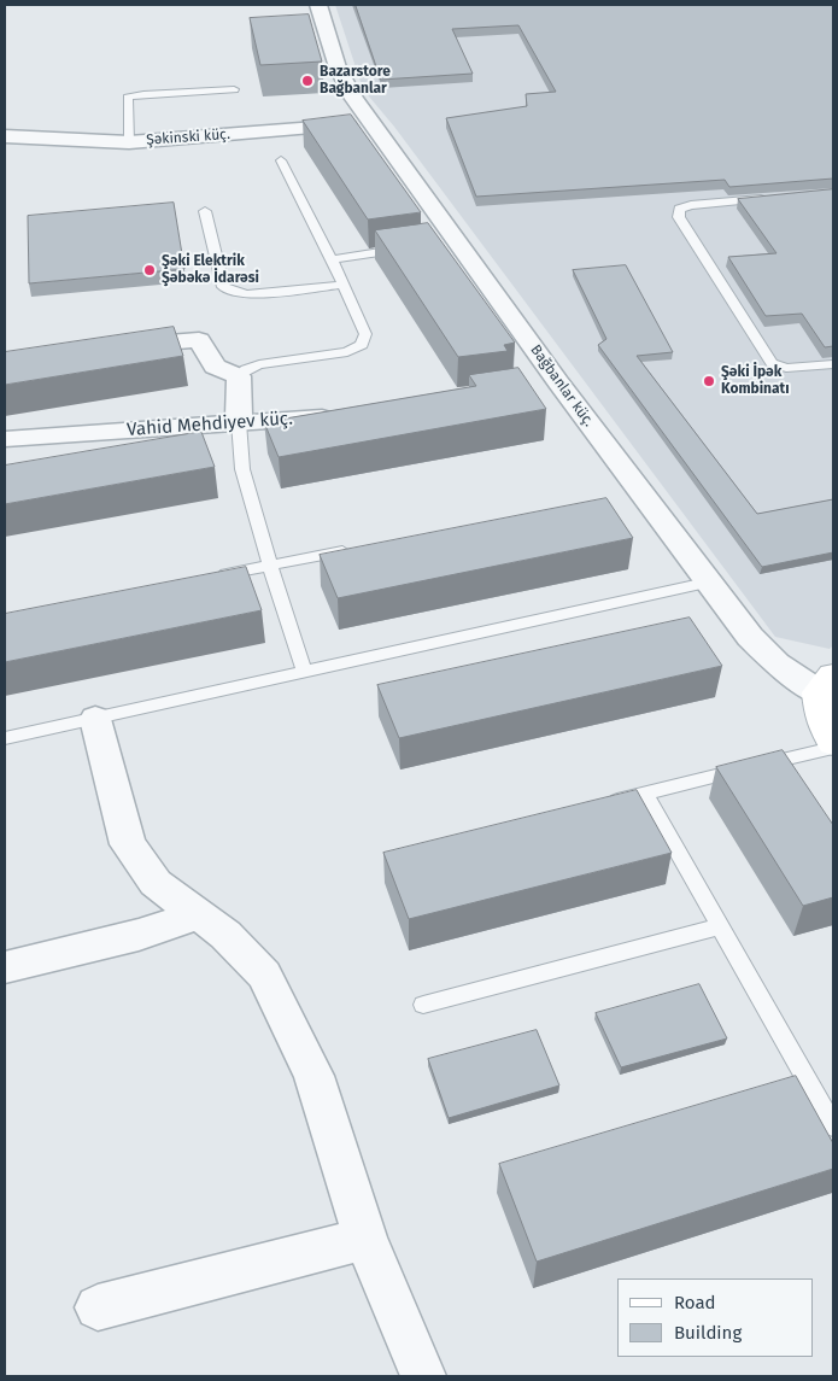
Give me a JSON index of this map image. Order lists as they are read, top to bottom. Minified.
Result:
{"streets":{"street":["Şəkinski küç.","Bağbanlar küç.","Vahid Mehdiyev küç."]},"crossings":[["Şəkinski küç.","Bağbanlar küç."]],"places":["Bazarstore Bağbanlar","Şəki Elektrik Şəbəkə İdarəsi","Şəki İpək Kombinatı"],"legend":["Road","Building"]}
